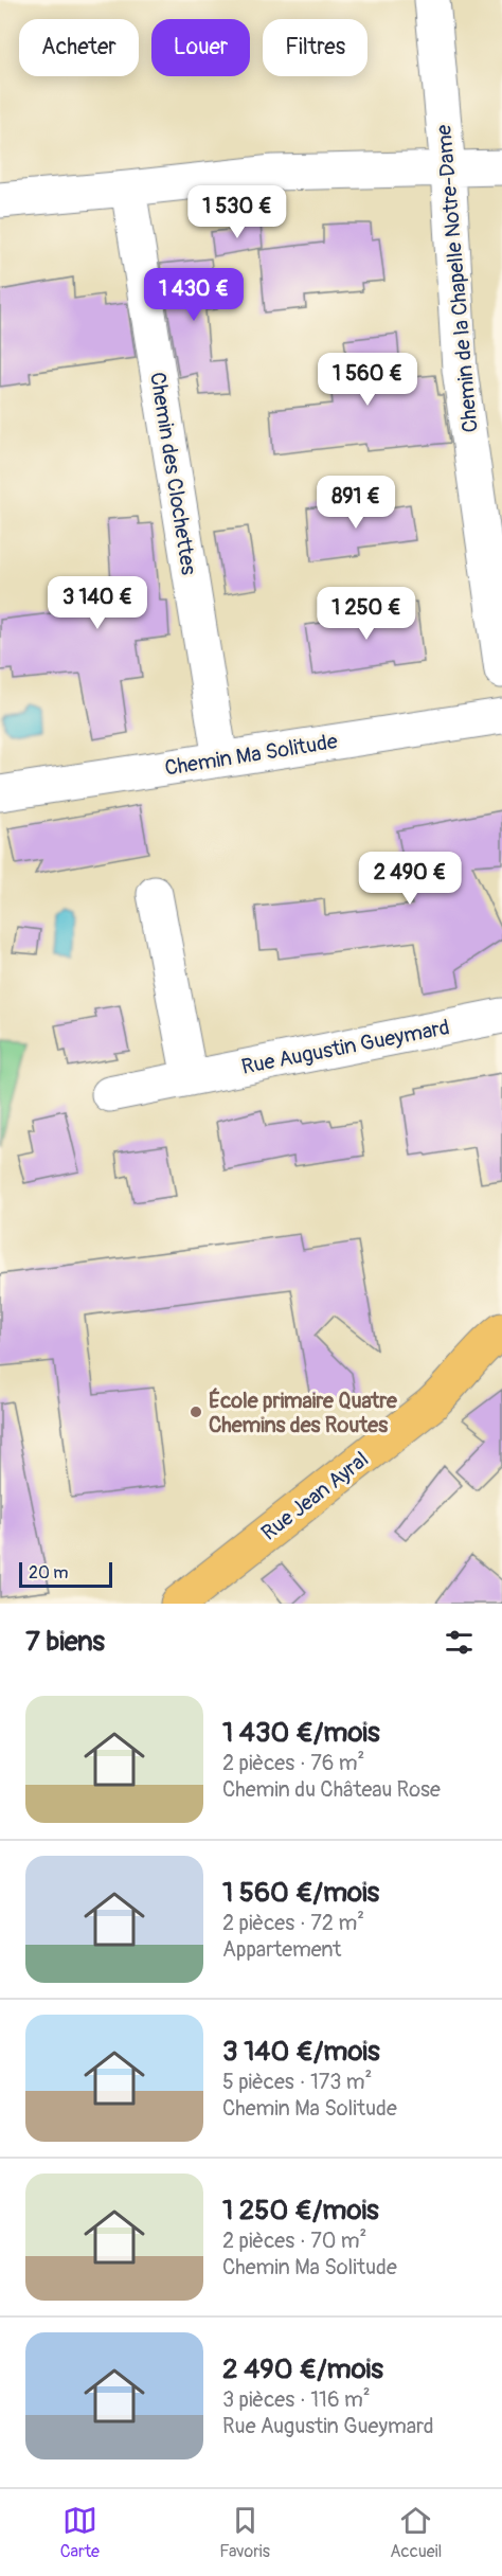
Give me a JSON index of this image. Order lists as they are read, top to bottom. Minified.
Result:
{"streets":{"main road":["Rue Jean Ayral"],"street":["Chemin de la Chapelle Notre-Dame","Chemin des Clochettes","Chemin Ma Solitude","Rue Augustin Gueymard"]},"crossings":[["Chemin des Clochettes","Chemin Ma Solitude"]],"places":["École primaire Quatre Chemins des Routes"],"scale_bar":"20 m","page":{"chip":["Acheter","Louer","Filtres"],"price":["1 530 €","1 430 €","1 560 €","891 €","3 140 €","1 250 €","2 490 €"],"scale":"20 m","heading":"7 biens","list":[{"name":"1 430 €/mois","note":"2 pièces · 76 m² · Chemin du Château Rose"},{"name":"1 560 €/mois","note":"2 pièces · 72 m² · Appartement"},{"name":"3 140 €/mois","note":"5 pièces · 173 m² · Chemin Ma Solitude"},{"name":"1 250 €/mois","note":"2 pièces · 70 m² · Chemin Ma Solitude"},{"name":"2 490 €/mois","note":"3 pièces · 116 m² · Rue Augustin Gueymard"}],"tabs":["Carte","Favoris","Accueil"]}}
